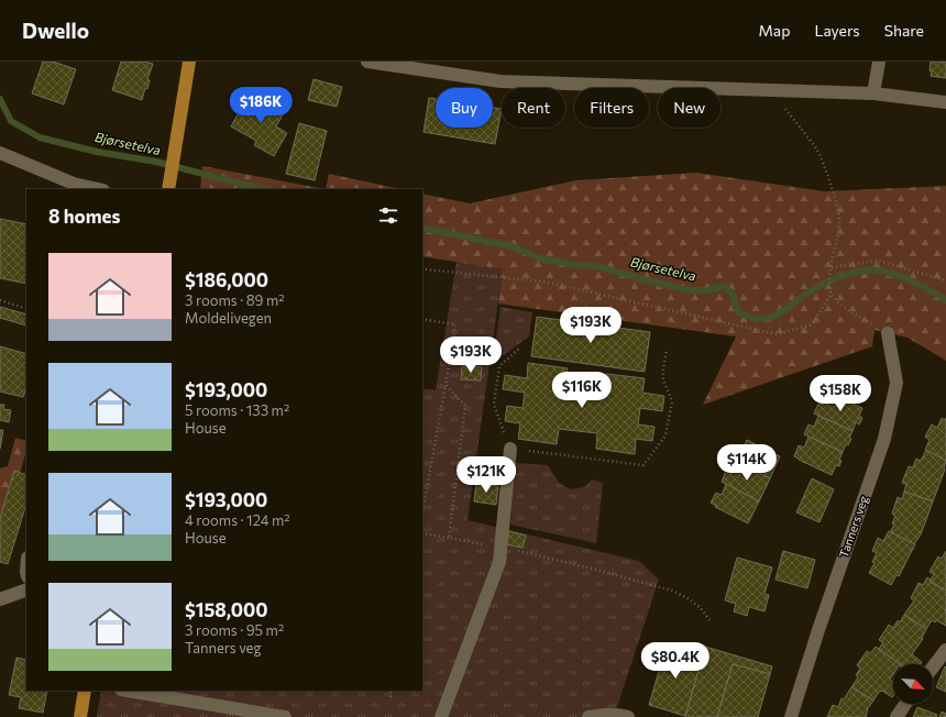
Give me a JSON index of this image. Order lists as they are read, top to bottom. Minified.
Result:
{"streets":{"street":["Tanners veg"]},"water":["Bjørsetelva"],"north":"bottom right","page":{"header":"Dwello","nav":["Map","Layers","Share"],"price":["$186K","$193K","$193K","$116K","$158K","$114K","$121K","$80.4K"],"chip":["Buy","Rent","Filters","New"],"heading":"8 homes","list":[{"name":"$186,000","note":"3 rooms · 89 m² · Moldelivegen"},{"name":"$193,000","note":"5 rooms · 133 m² · House"},{"name":"$193,000","note":"4 rooms · 124 m² · House"},{"name":"$158,000","note":"3 rooms · 95 m² · Tanners veg"}]}}
